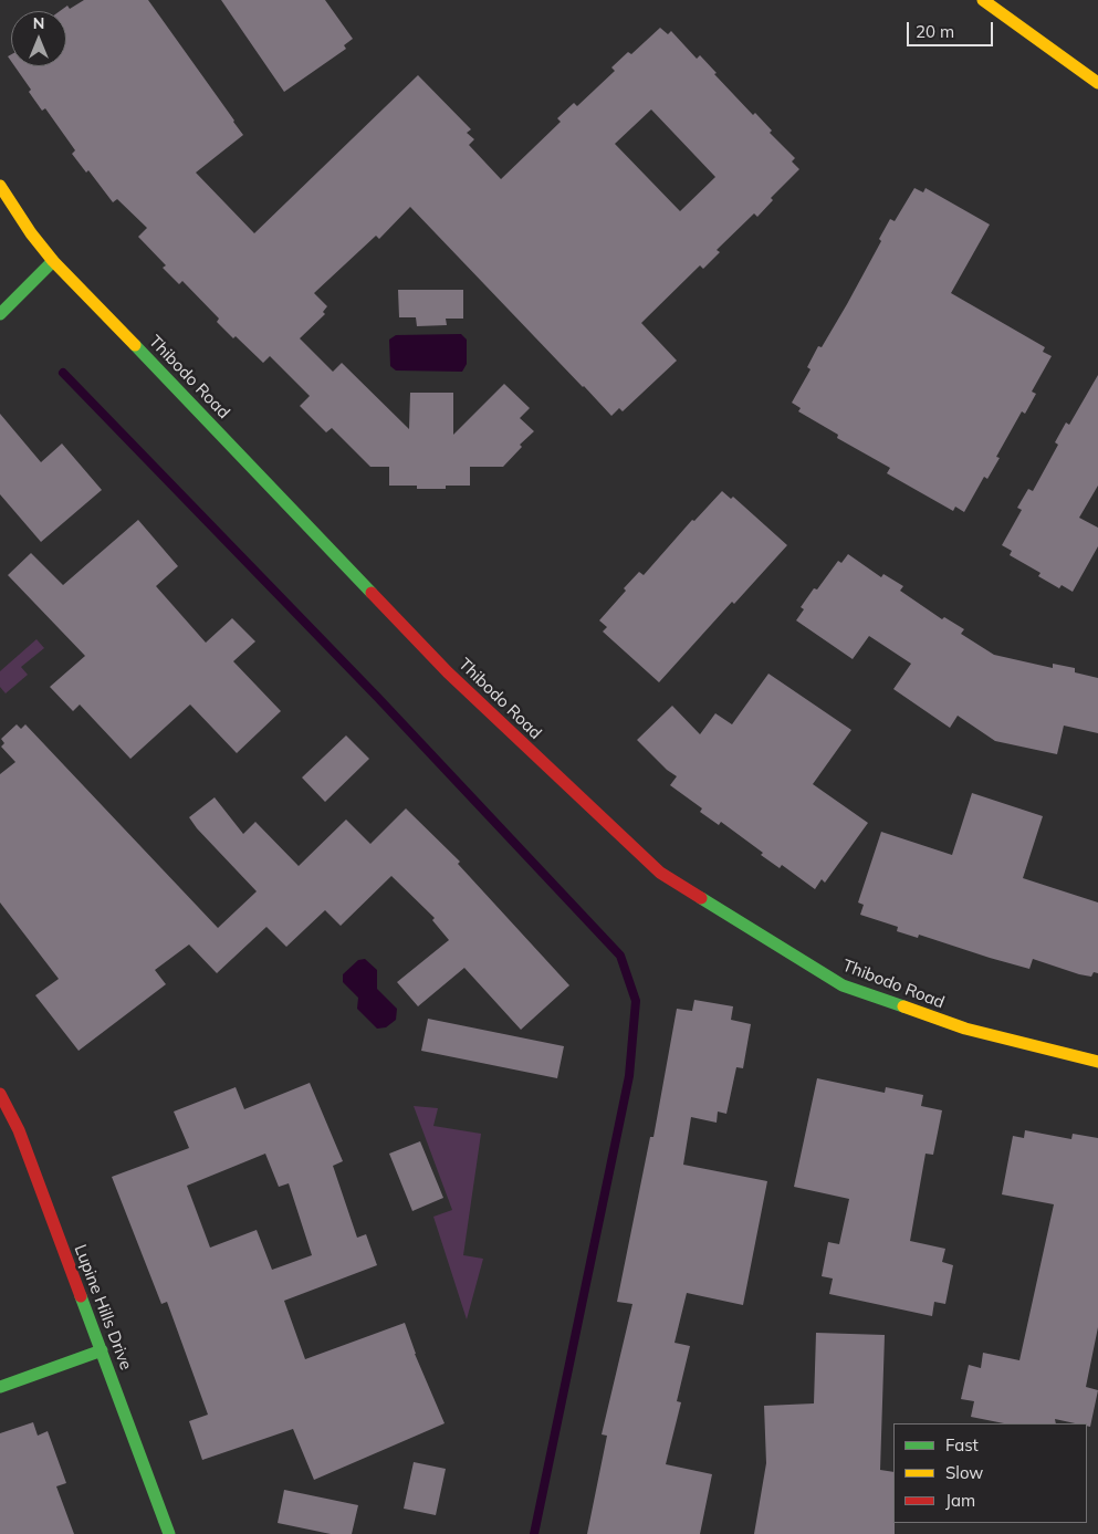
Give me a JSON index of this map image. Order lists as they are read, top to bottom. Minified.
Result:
{"streets":{"main road":["Thibodo Road","Lupine Hills Drive"]},"legend":["Fast","Slow","Jam"],"scale_bar":"20 m","north":"top"}
